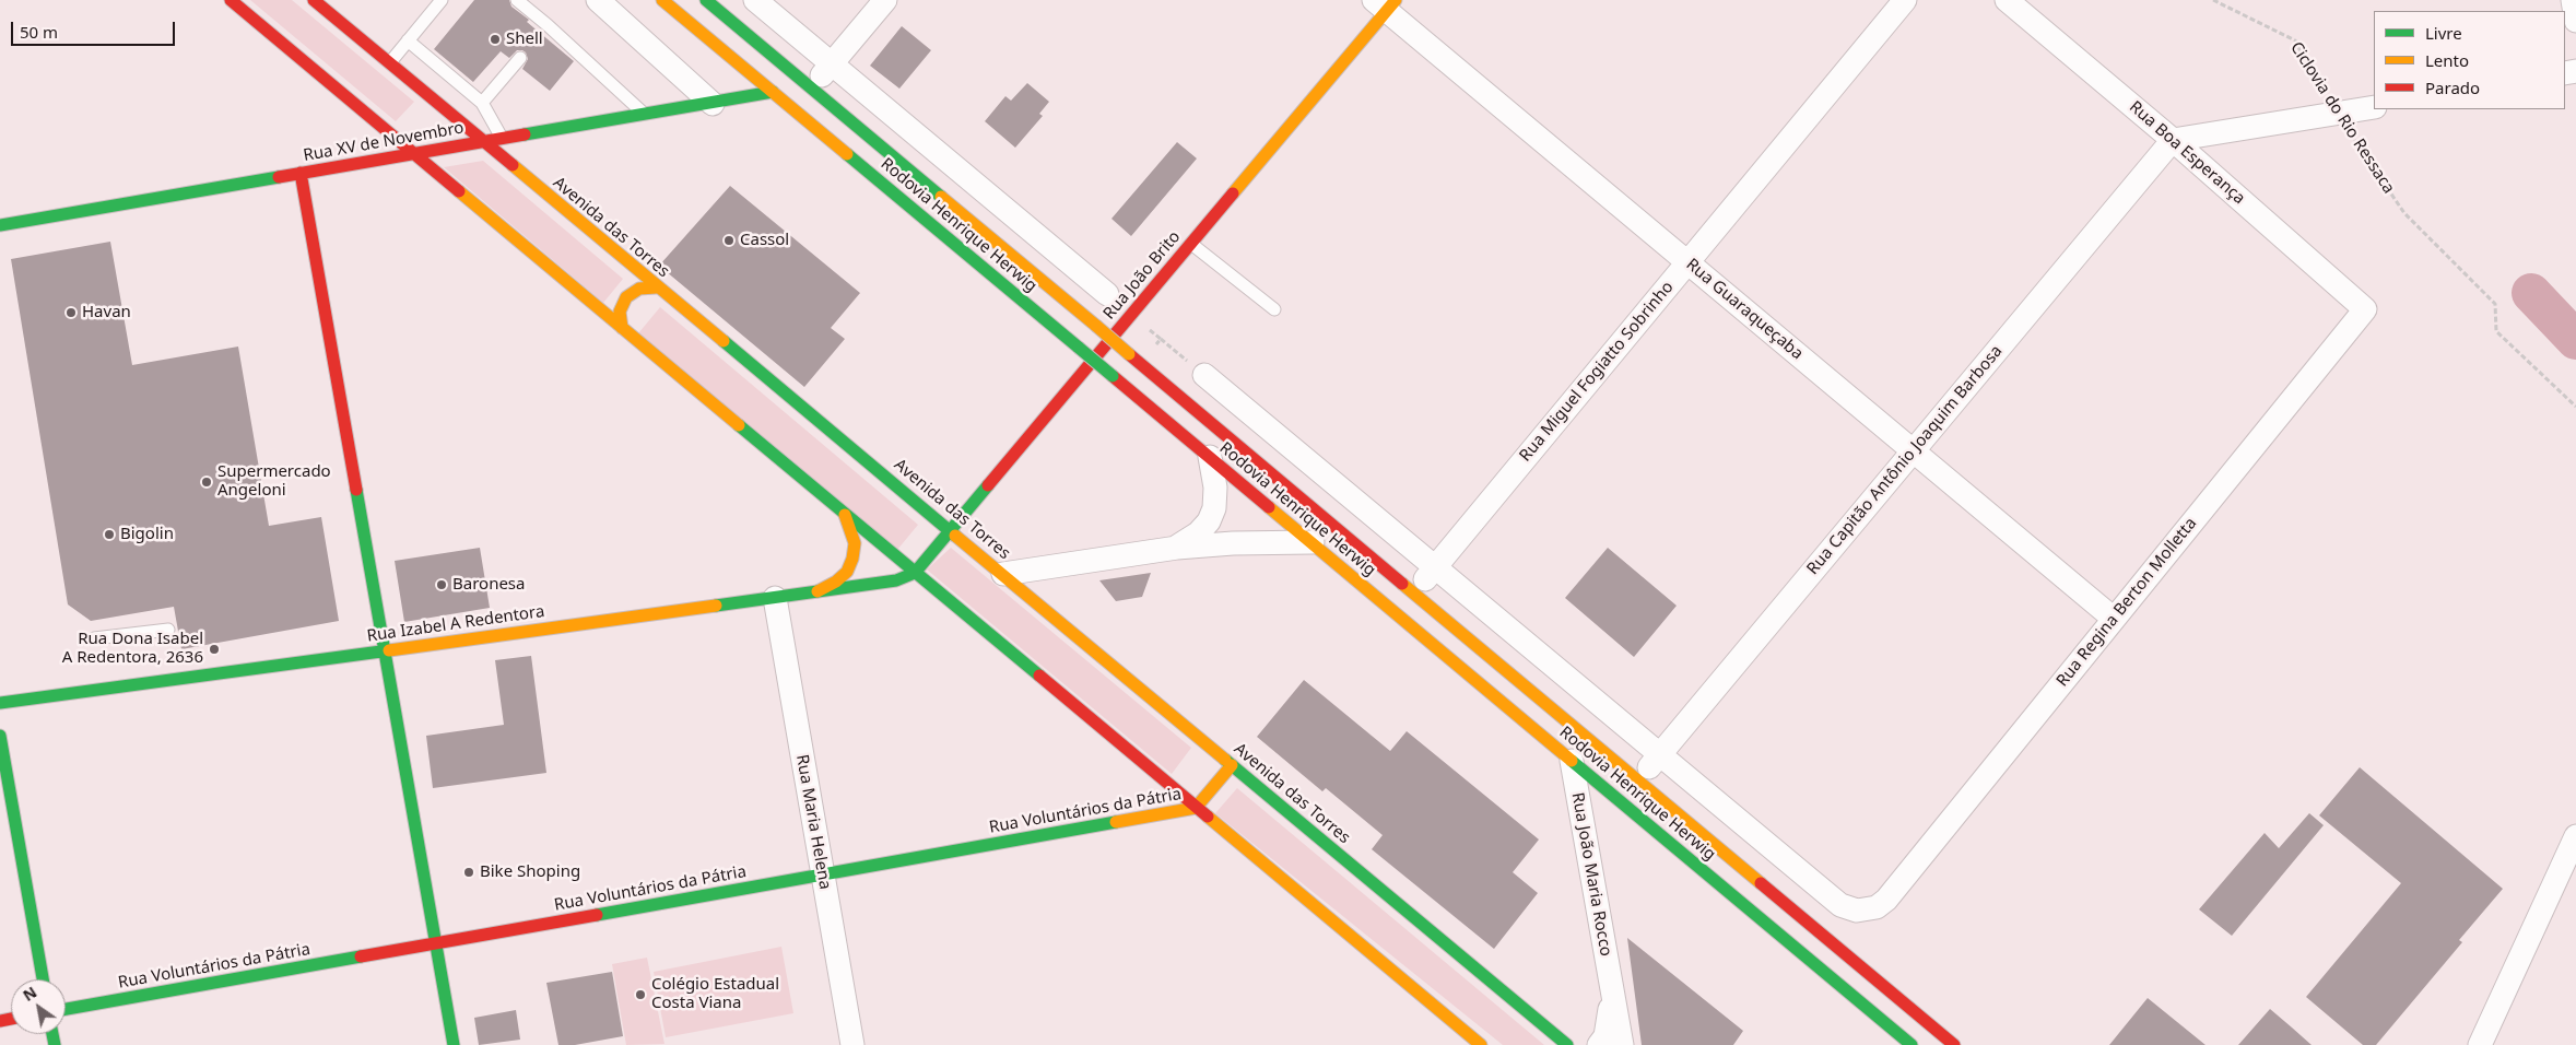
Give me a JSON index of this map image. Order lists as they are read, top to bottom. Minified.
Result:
{"streets":{"main road":["Rua XV de Novembro","Rodovia Henrique Herwig","Avenida das Torres","Rua João Brito","Rua Izabel A Redentora","Rua Voluntários da Pátria"],"street":["Rua Boa Esperança","Rua Guaraqueçaba","Rua Miguel Fogiatto Sobrinho","Rua Capitão Antônio Joaquim Barbosa","Rua Regina Berton Molletta","Rua Maria Helena","Rua João Maria Rocco"],"path":["Ciclovia do Rio Ressaca"]},"crossings":[["Rua XV de Novembro","Rodovia Henrique Herwig"],["Rua XV de Novembro","Avenida das Torres"],["Rua Boa Esperança","Rua Capitão Antônio Joaquim Barbosa"],["Rua Boa Esperança","Rua Regina Berton Molletta"],["Rodovia Henrique Herwig","Rua Miguel Fogiatto Sobrinho"],["Rodovia Henrique Herwig","Rua Capitão Antônio Joaquim Barbosa"],["Rodovia Henrique Herwig","Rua João Maria Rocco"],["Avenida das Torres","Rua João Brito"],["Avenida das Torres","Rua Voluntários da Pátria"],["Rua João Brito","Rua Guaraqueçaba"],["Rua João Brito","Rua Izabel A Redentora"],["Rua Guaraqueçaba","Rua Miguel Fogiatto Sobrinho"],["Rua Guaraqueçaba","Rua Capitão Antônio Joaquim Barbosa"],["Rua Guaraqueçaba","Rua Regina Berton Molletta"],["Rua Miguel Fogiatto Sobrinho","Rua Regina Berton Molletta"],["Rua Capitão Antônio Joaquim Barbosa","Rua Regina Berton Molletta"],["Rua Izabel A Redentora","Rua Maria Helena"],["Rua Voluntários da Pátria","Rua Maria Helena"]],"places":["Shell","Cassol","Havan","Supermercado Angeloni","Bigolin","Baronesa","Rua Dona Isabel A Redentora, 2636","Bike Shoping","Colégio Estadual Costa Viana"],"legend":["Livre","Lento","Parado"],"scale_bar":"50 m","north":"top left"}
